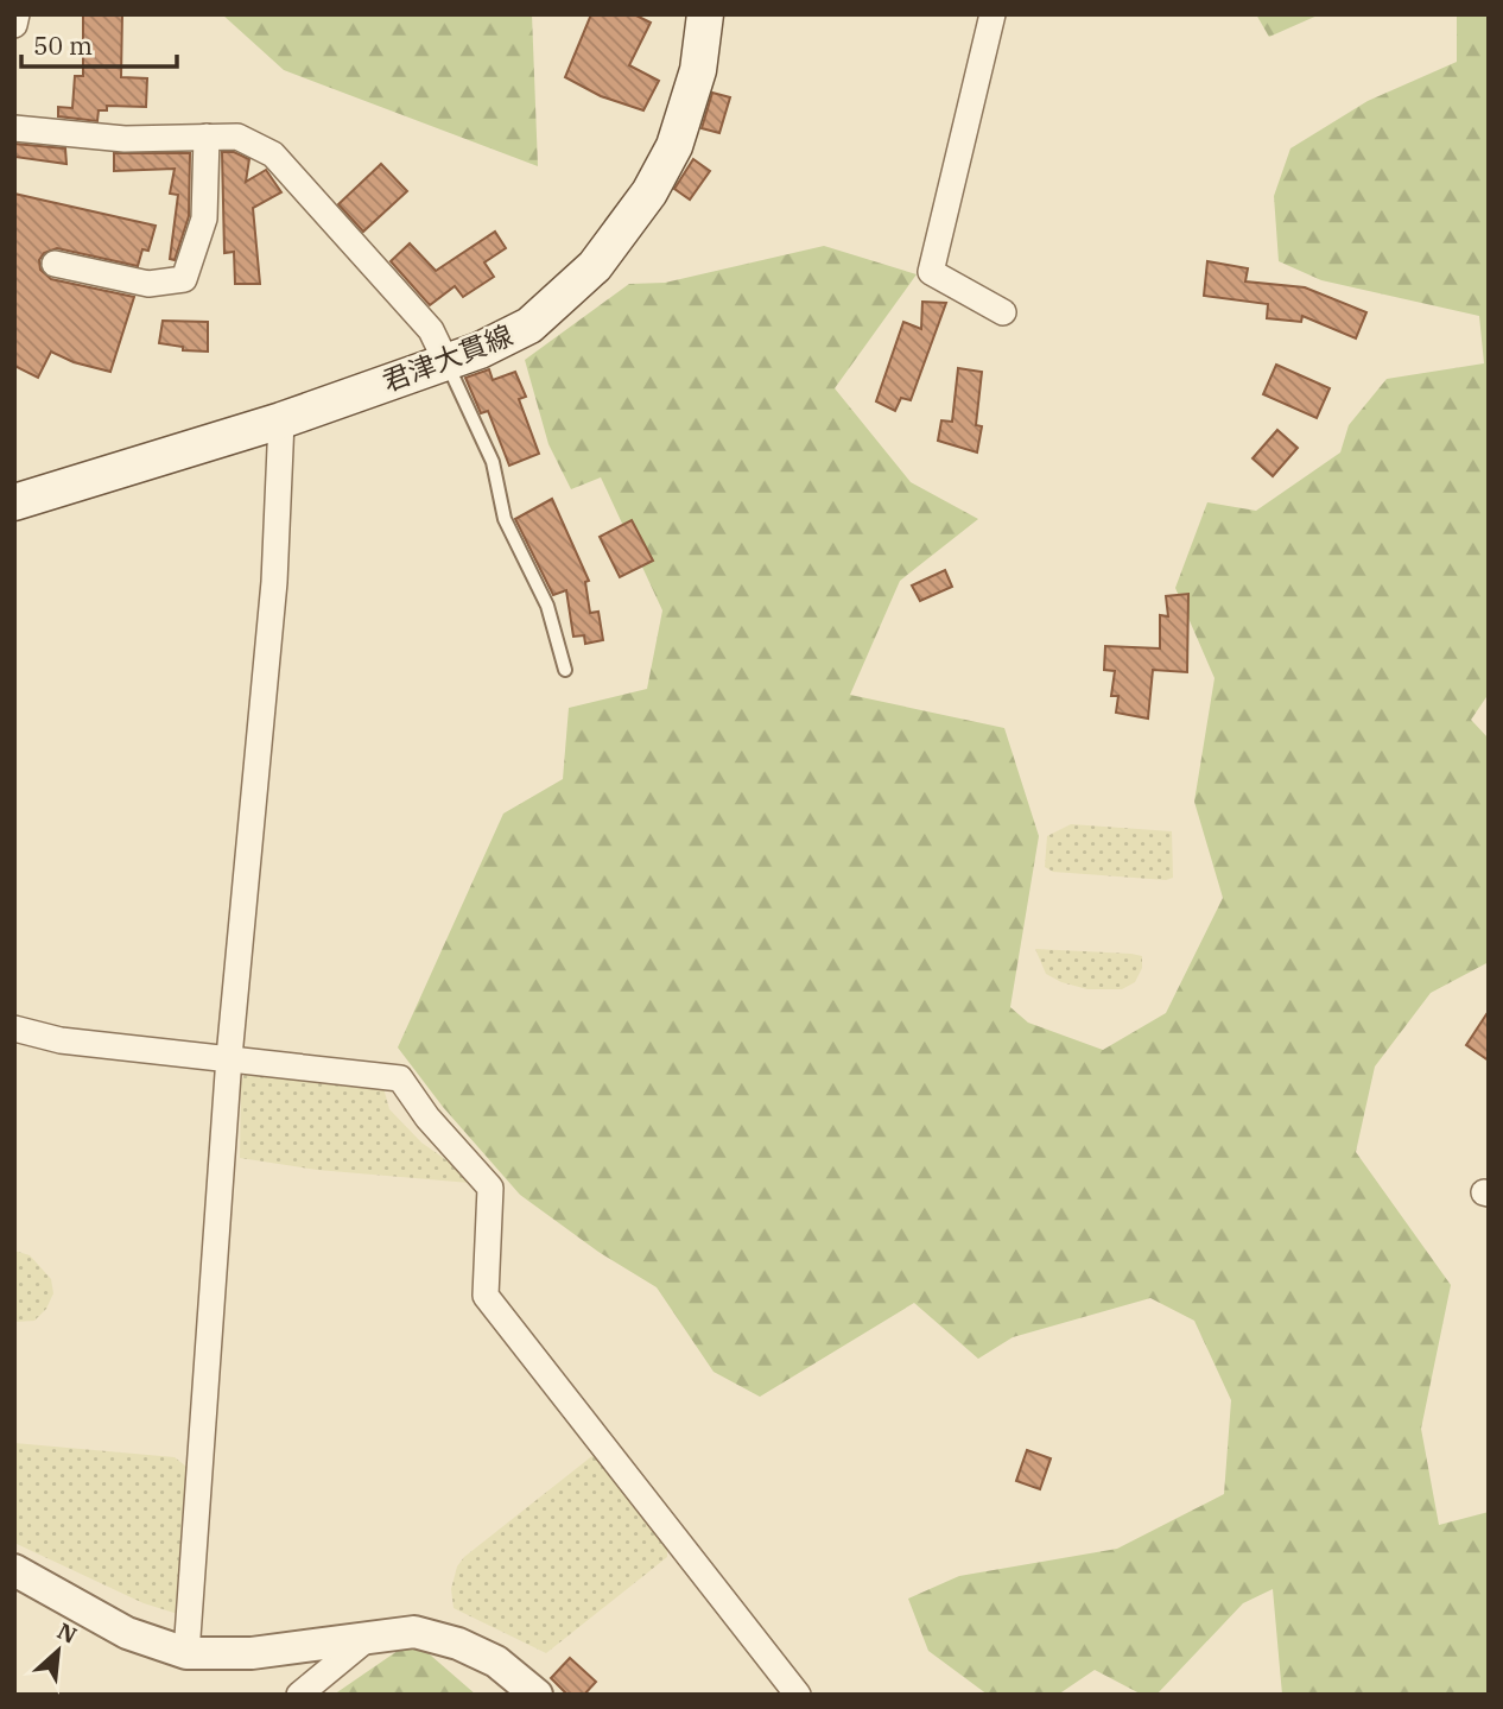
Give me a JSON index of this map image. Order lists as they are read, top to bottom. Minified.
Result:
{"streets":{"main road":["君津大貫線"]},"scale_bar":"50 m","north":"top right"}
